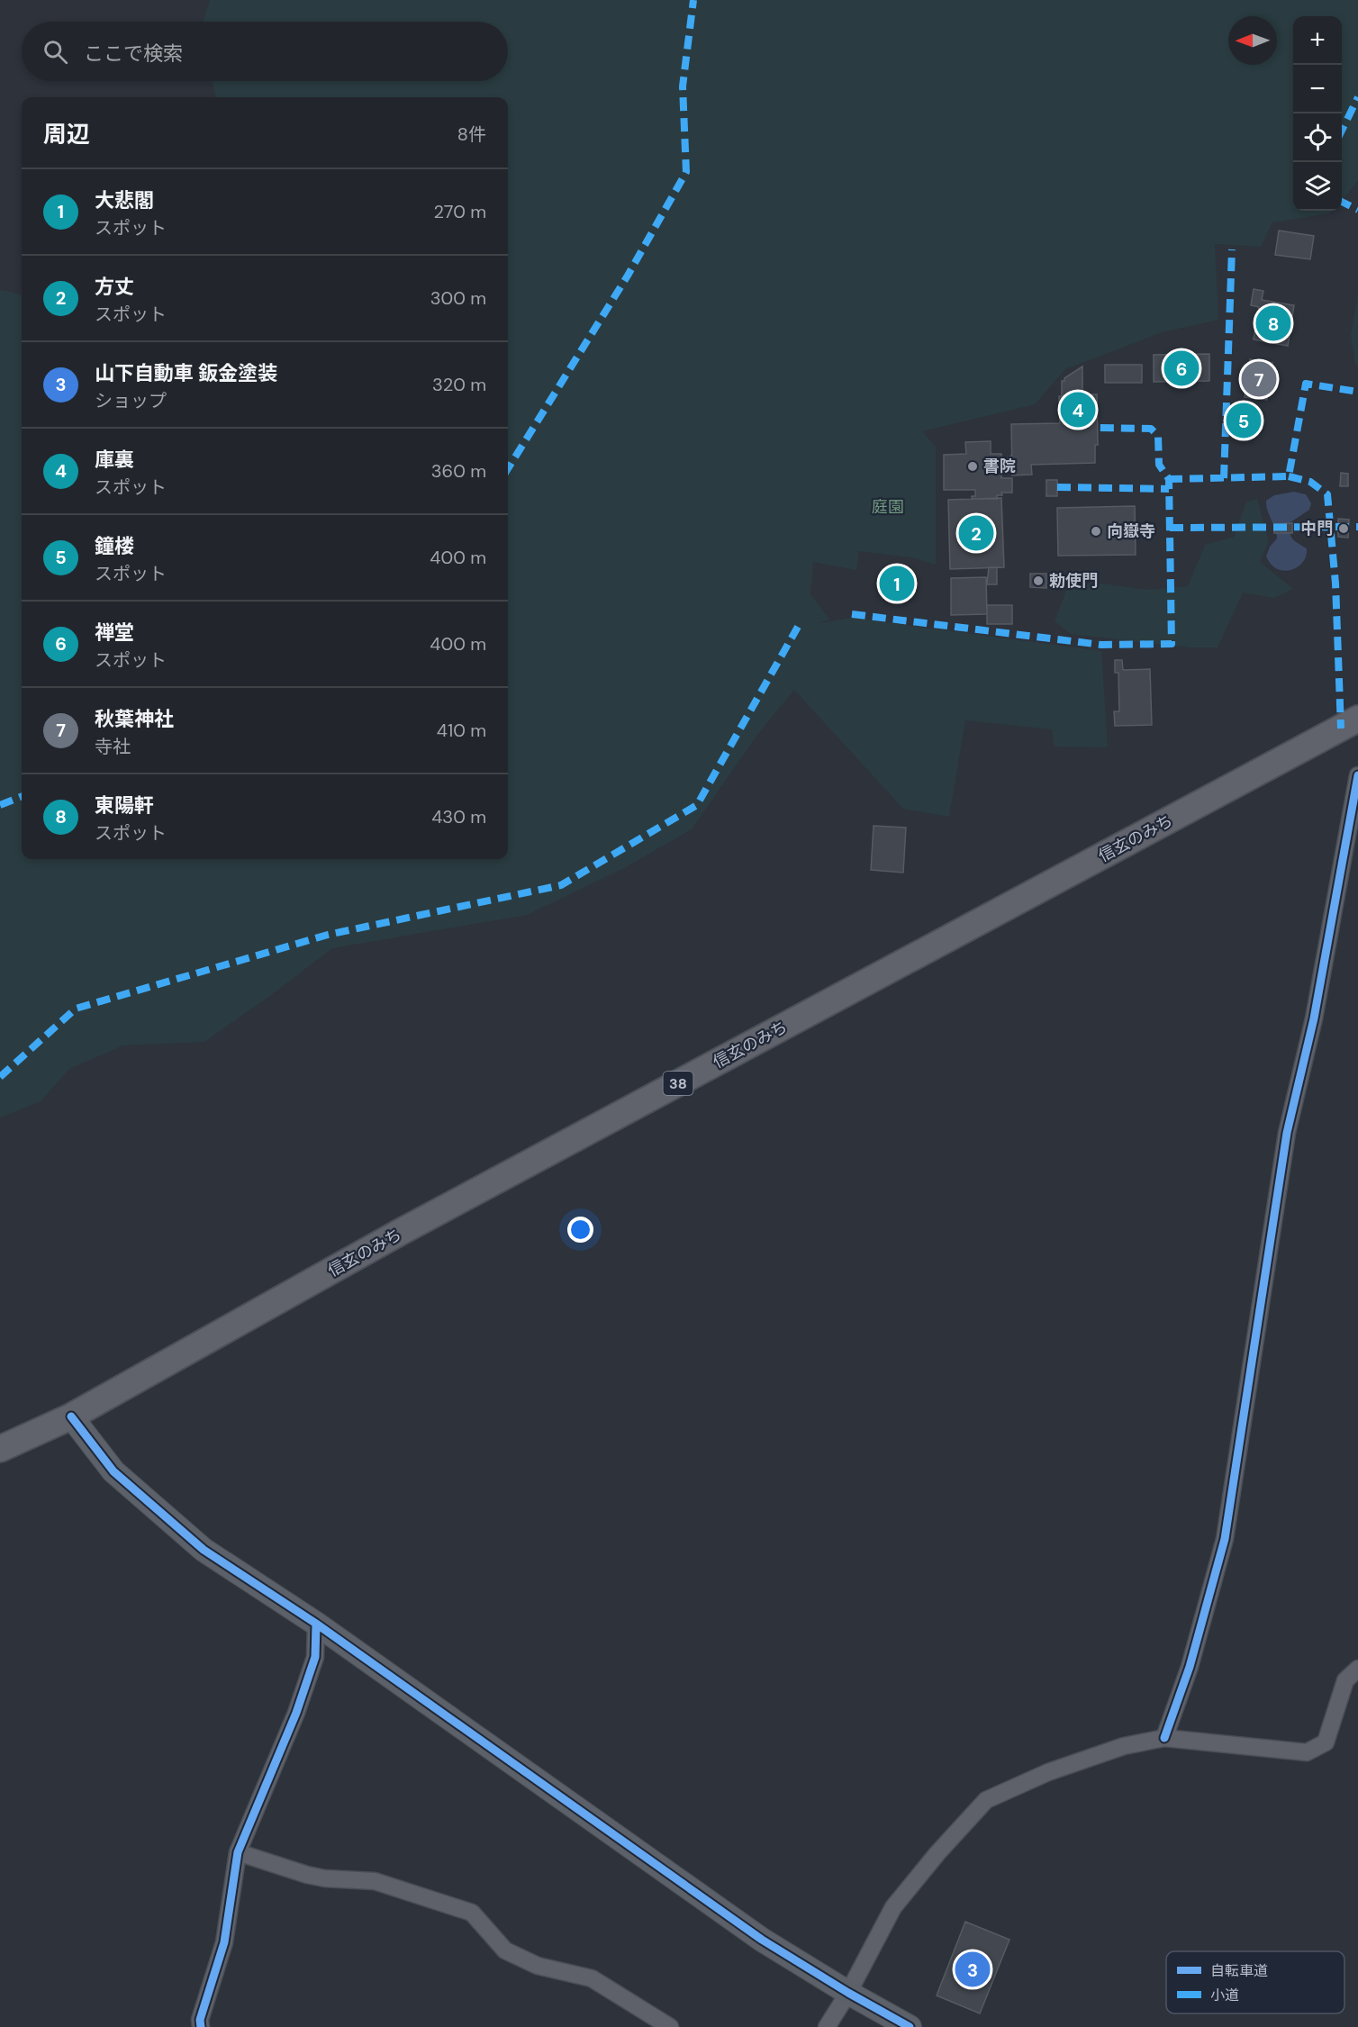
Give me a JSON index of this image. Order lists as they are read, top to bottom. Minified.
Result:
{"streets":{"main road":["信玄のみち","38"]},"parks":["庭園"],"places":["書院","中門","向嶽寺","勅使門"],"legend":["自転車道","小道"],"north":"left","page":{"map_buttons":["+","−"],"search":"ここで検索","heading":["周辺","8件"],"list":[{"mark":"1","name":"大悲閣","note":"スポット","value":"270 m"},{"mark":"2","name":"方丈","note":"スポット","value":"300 m"},{"mark":"3","name":"山下自動車 鈑金塗装","note":"ショップ","value":"320 m"},{"mark":"4","name":"庫裏","note":"スポット","value":"360 m"},{"mark":"5","name":"鐘楼","note":"スポット","value":"400 m"},{"mark":"6","name":"禅堂","note":"スポット","value":"400 m"},{"mark":"7","name":"秋葉神社","note":"寺社","value":"410 m"},{"mark":"8","name":"東陽軒","note":"スポット","value":"430 m"}],"pins":["8","6","7","4","5","2","1","3"]}}
